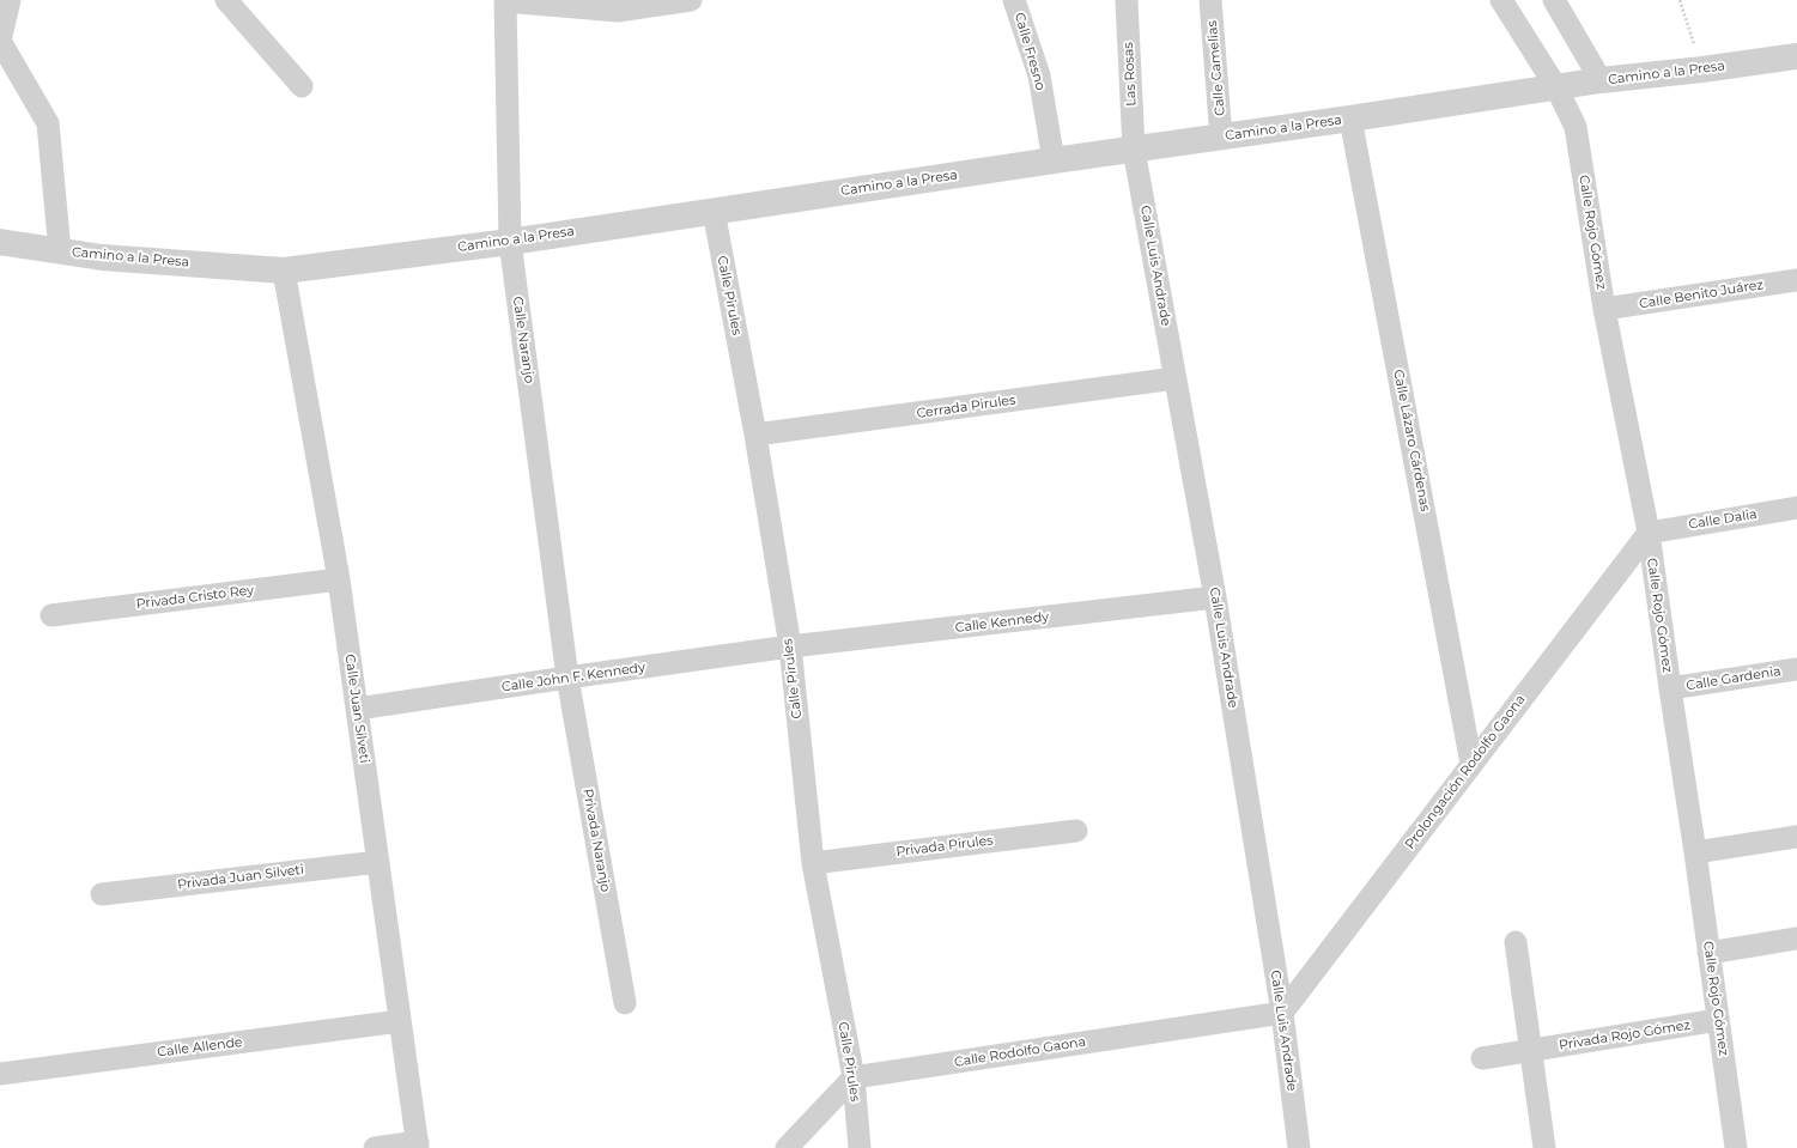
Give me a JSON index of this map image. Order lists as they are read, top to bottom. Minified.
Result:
{"streets":{"street":["Calle Fresno","Calle Camelias","Camino a la Presa","Las Rosas","Calle Rojo Gómez","Calle Luis Andrade","Calle Benito Juárez","Calle Pirules","Calle Naranjo","Cerrada Pirules","Calle Lázaro Cárdenas","Calle Dalia","Privada Cristo Rey","Calle Kennedy","Calle John F. Kennedy","Calle Gardenia","Calle Juan Silveti","Prolongación Rodolfo Gaona","Privada Naranjo","Privada Pirules","Privada Juan Silveti","Privada Rojo Gómez","Calle Allende","Calle Rodolfo Gaona"]},"crossings":[["Calle Fresno","Camino a la Presa"],["Calle Camelias","Camino a la Presa"],["Camino a la Presa","Las Rosas"],["Camino a la Presa","Calle Rojo Gómez"],["Camino a la Presa","Calle Luis Andrade"],["Camino a la Presa","Calle Pirules"],["Camino a la Presa","Calle Naranjo"],["Camino a la Presa","Calle Lázaro Cárdenas"],["Camino a la Presa","Calle Juan Silveti"],["Las Rosas","Calle Luis Andrade"],["Calle Rojo Gómez","Calle Benito Juárez"],["Calle Rojo Gómez","Calle Dalia"],["Calle Rojo Gómez","Calle Gardenia"],["Calle Rojo Gómez","Prolongación Rodolfo Gaona"],["Calle Rojo Gómez","Privada Rojo Gómez"],["Calle Luis Andrade","Cerrada Pirules"],["Calle Luis Andrade","Calle Kennedy"],["Calle Luis Andrade","Prolongación Rodolfo Gaona"],["Calle Luis Andrade","Calle Rodolfo Gaona"],["Calle Pirules","Cerrada Pirules"],["Calle Pirules","Calle Kennedy"],["Calle Pirules","Calle John F. Kennedy"],["Calle Pirules","Privada Pirules"],["Calle Pirules","Calle Rodolfo Gaona"],["Calle Naranjo","Calle John F. Kennedy"],["Calle Naranjo","Privada Naranjo"],["Calle Lázaro Cárdenas","Prolongación Rodolfo Gaona"],["Calle Dalia","Prolongación Rodolfo Gaona"],["Privada Cristo Rey","Calle Juan Silveti"],["Calle Kennedy","Calle John F. Kennedy"],["Calle John F. Kennedy","Calle Juan Silveti"],["Calle John F. Kennedy","Privada Naranjo"],["Calle Juan Silveti","Privada Juan Silveti"],["Calle Juan Silveti","Calle Allende"],["Prolongación Rodolfo Gaona","Calle Rodolfo Gaona"]]}
